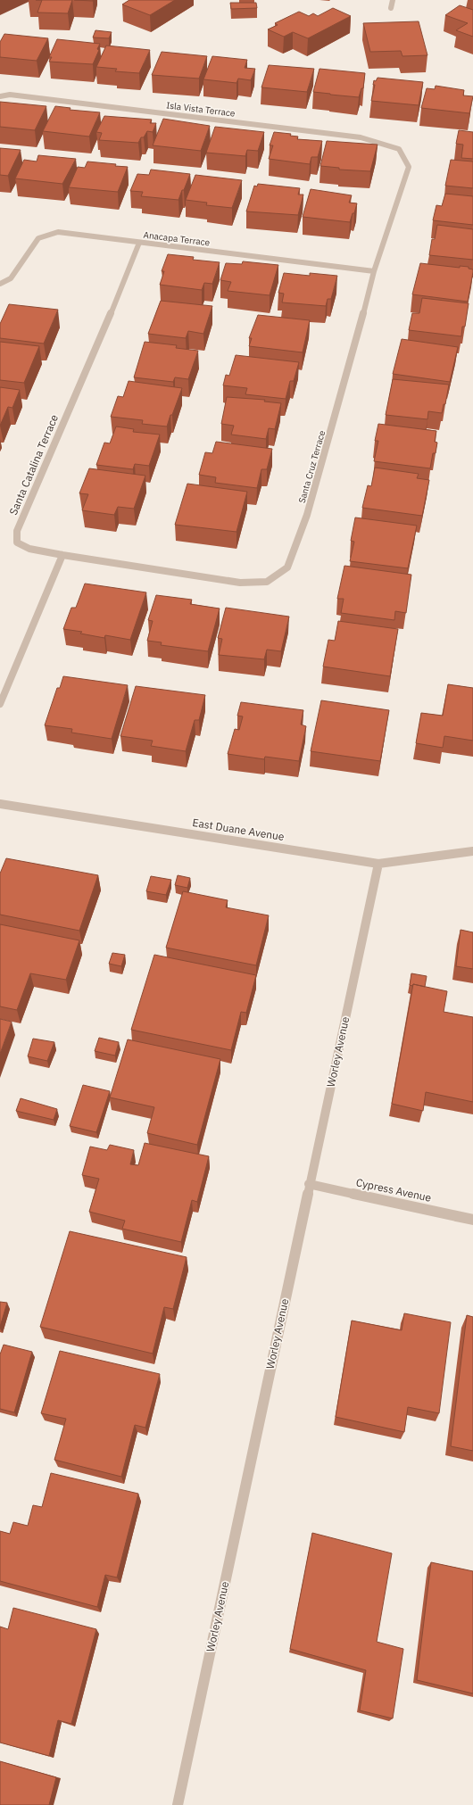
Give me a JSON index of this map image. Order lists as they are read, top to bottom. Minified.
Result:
{"streets":{"street":["Isla Vista Terrace","Anacapa Terrace","Santa Catalina Terrace","Santa Cruz Terrace","East Duane Avenue","Worley Avenue","Cypress Avenue"]},"crossings":[["Isla Vista Terrace","Santa Cruz Terrace"],["Anacapa Terrace","Santa Catalina Terrace"],["Anacapa Terrace","Santa Cruz Terrace"],["Santa Catalina Terrace","Santa Cruz Terrace"],["East Duane Avenue","Worley Avenue"],["Worley Avenue","Cypress Avenue"]]}
